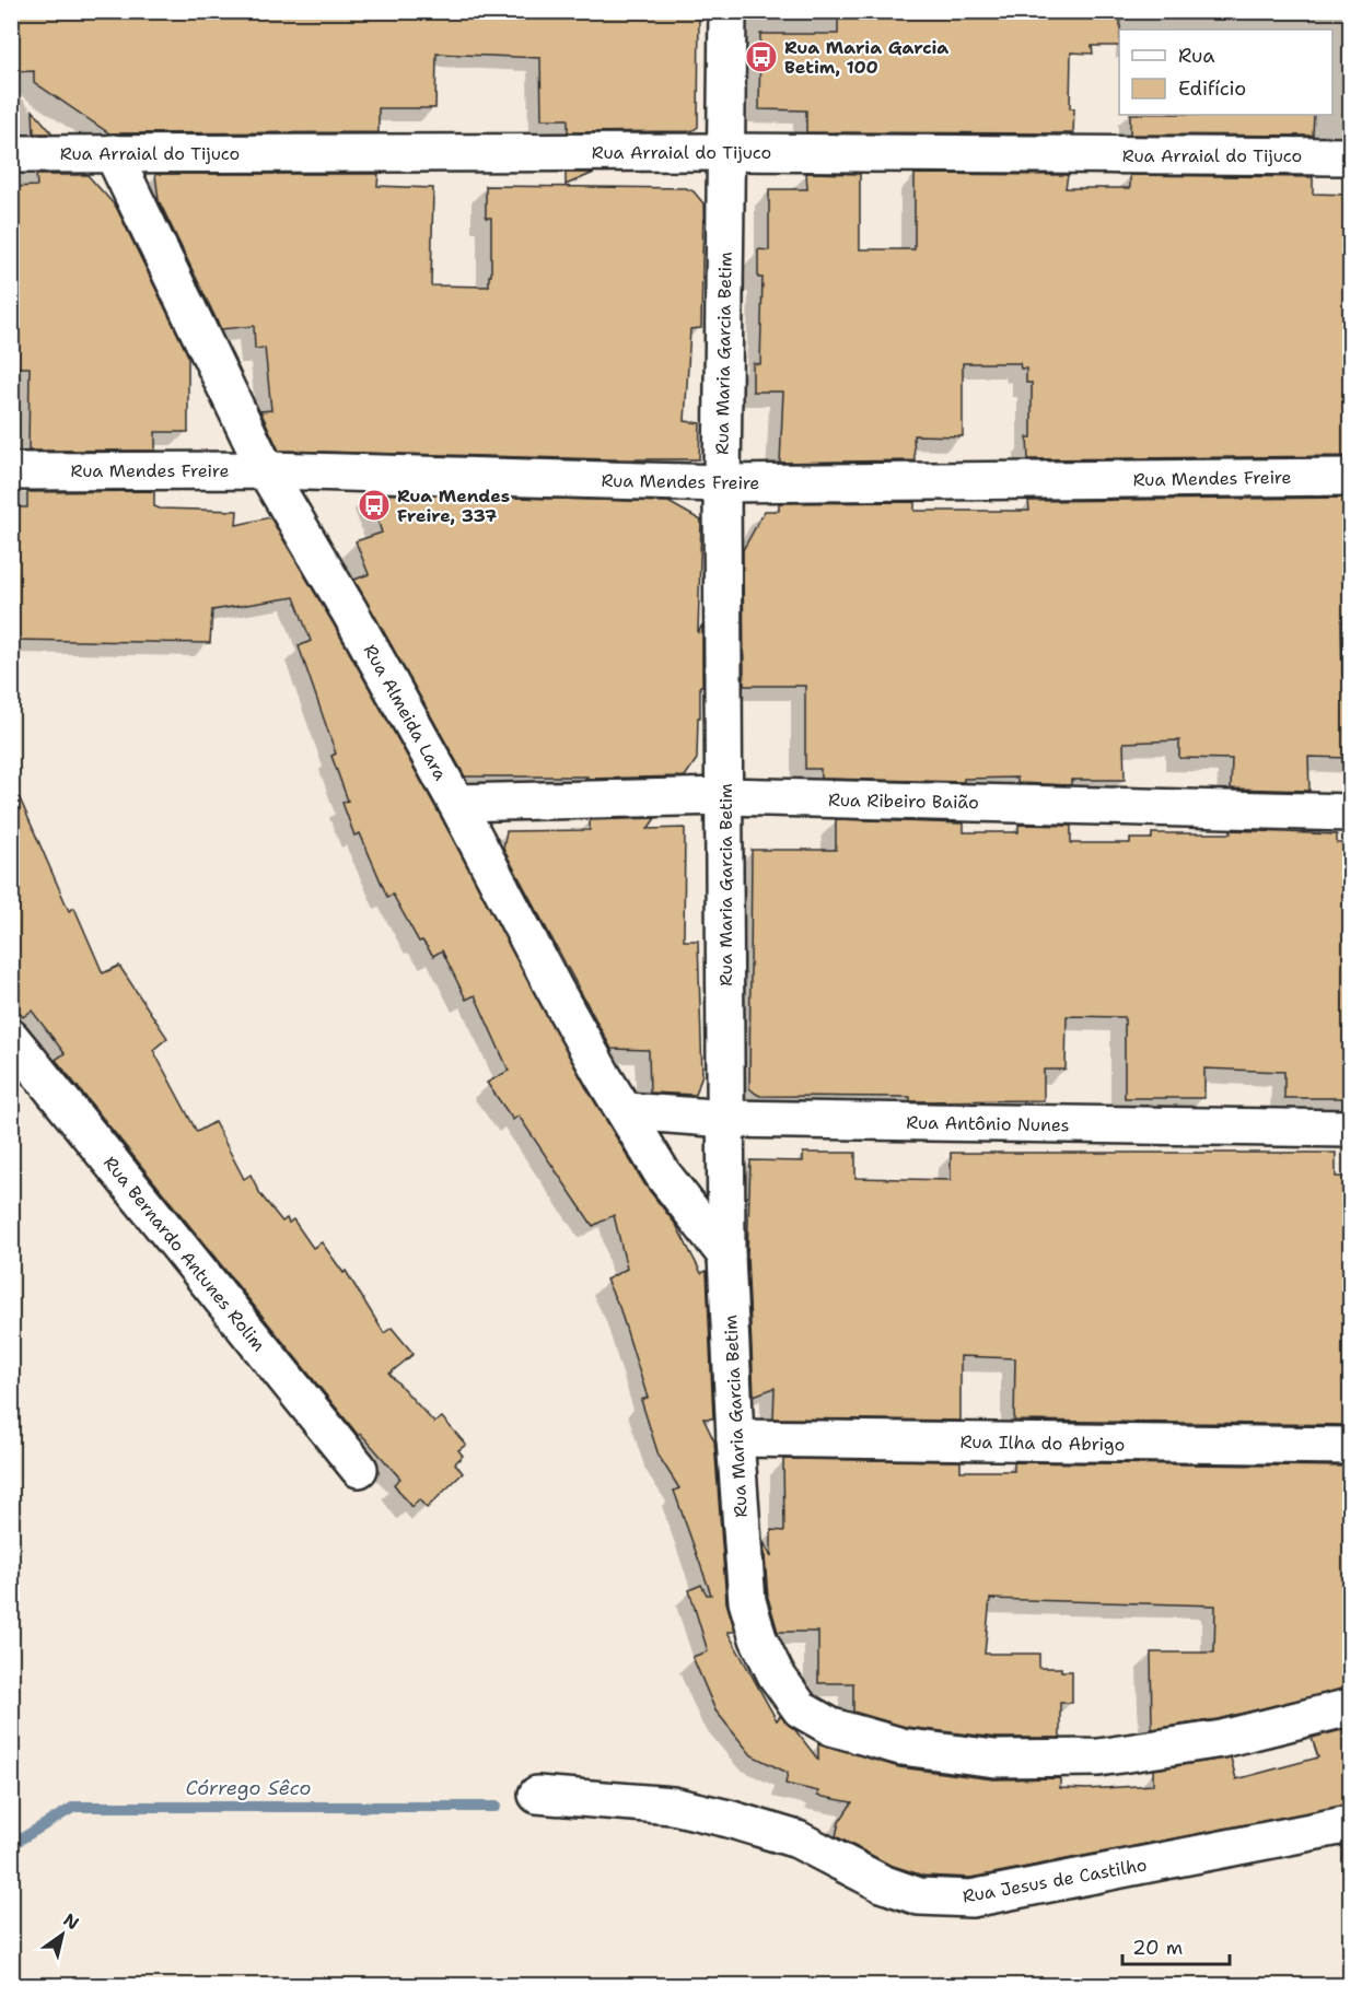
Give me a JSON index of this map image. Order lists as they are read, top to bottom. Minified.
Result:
{"streets":{"street":["Rua Arraial do Tijuco","Rua Maria Garcia Betim","Rua Mendes Freire","Rua Almeida Lara","Rua Ribeiro Baião","Rua Antônio Nunes","Rua Bernardo Antunes Rolim","Rua Ilha do Abrigo","Rua Jesus de Castilho"]},"crossings":[["Rua Arraial do Tijuco","Rua Maria Garcia Betim"],["Rua Arraial do Tijuco","Rua Almeida Lara"],["Rua Maria Garcia Betim","Rua Mendes Freire"],["Rua Maria Garcia Betim","Rua Almeida Lara"],["Rua Maria Garcia Betim","Rua Ribeiro Baião"],["Rua Maria Garcia Betim","Rua Antônio Nunes"],["Rua Maria Garcia Betim","Rua Ilha do Abrigo"],["Rua Mendes Freire","Rua Almeida Lara"],["Rua Almeida Lara","Rua Ribeiro Baião"],["Rua Almeida Lara","Rua Antônio Nunes"]],"water":["Córrego Sêco"],"places":{"bus stop":["Rua Maria Garcia Betim, 100","Rua Mendes Freire, 337"]},"legend":["Rua","Edifício"],"scale_bar":"20 m","north":"top right"}
